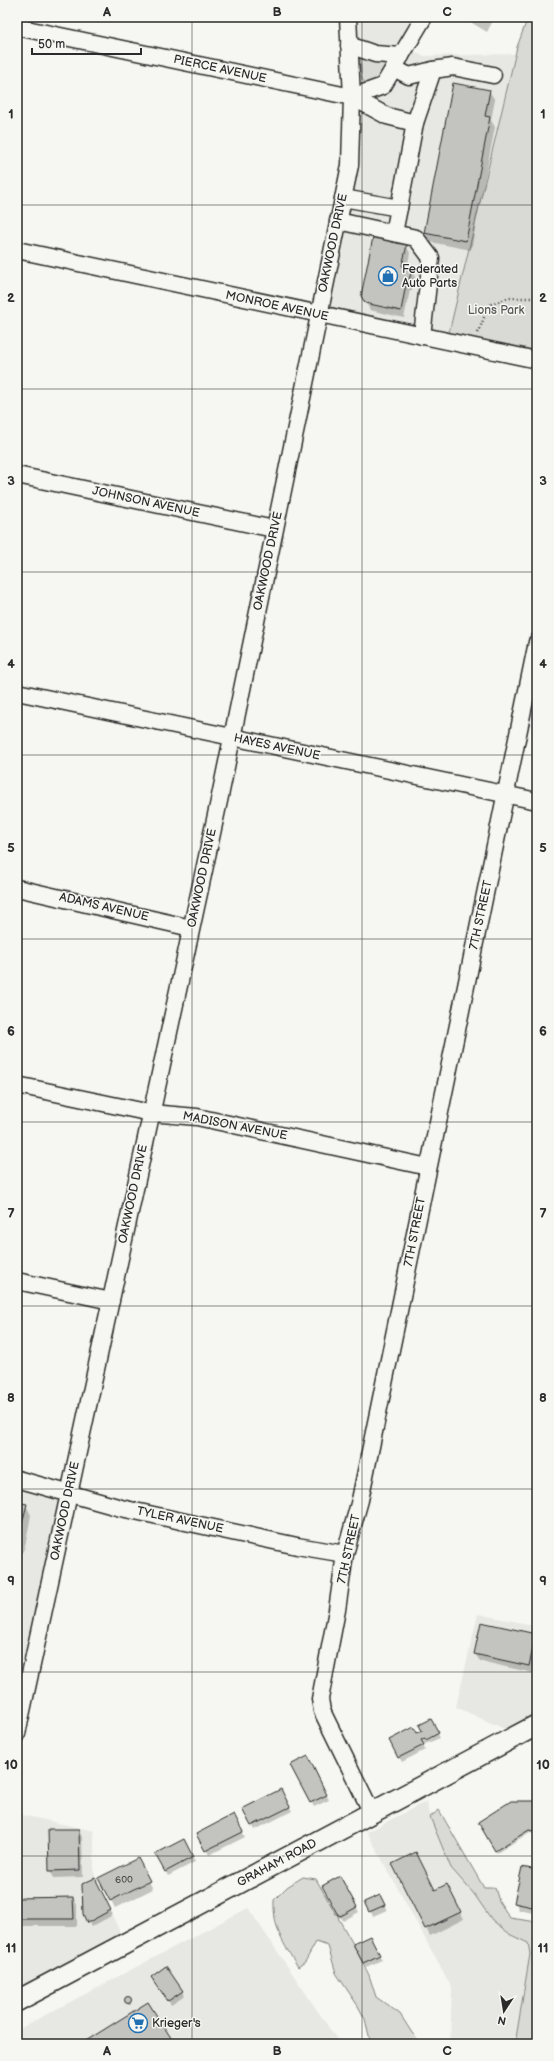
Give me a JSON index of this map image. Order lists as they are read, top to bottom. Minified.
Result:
{"streets":{"main road":["GRAHAM ROAD"],"street":["PIERCE AVENUE","OAKWOOD DRIVE","MONROE AVENUE","JOHNSON AVENUE","HAYES AVENUE","ADAMS AVENUE","7TH STREET","MADISON AVENUE","TYLER AVENUE"]},"crossings":[["PIERCE AVENUE","OAKWOOD DRIVE"],["OAKWOOD DRIVE","MONROE AVENUE"],["OAKWOOD DRIVE","JOHNSON AVENUE"],["OAKWOOD DRIVE","HAYES AVENUE"],["OAKWOOD DRIVE","ADAMS AVENUE"],["OAKWOOD DRIVE","MADISON AVENUE"],["OAKWOOD DRIVE","TYLER AVENUE"],["HAYES AVENUE","7TH STREET"],["7TH STREET","MADISON AVENUE"],["7TH STREET","TYLER AVENUE"],["7TH STREET","GRAHAM ROAD"]],"parks":["Lions Park"],"places":{"shop":["Federated Auto Parts"],"supermarket":["Krieger's"]},"house_numbers":["600"],"scale_bar":"50 m","north":"bottom","grid":{"columns":["A","B","C"],"rows":["1","2","3","4","5","6","7","8","9","10","11"]}}
